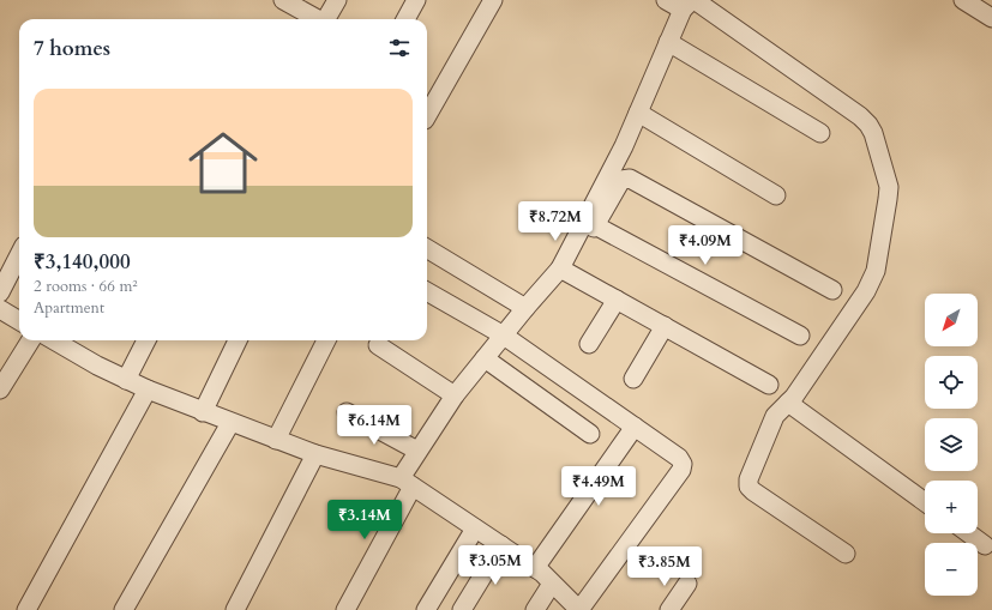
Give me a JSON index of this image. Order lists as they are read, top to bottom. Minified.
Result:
{"north":"bottom left","page":{"heading":"7 homes","list":[{"name":"₹3,140,000","note":"2 rooms · 66 m² · Apartment"}],"price":["₹8.72M","₹4.09M","₹6.14M","₹4.49M","₹3.14M","₹3.05M","₹3.85M"],"map_buttons":["+","−"]}}
